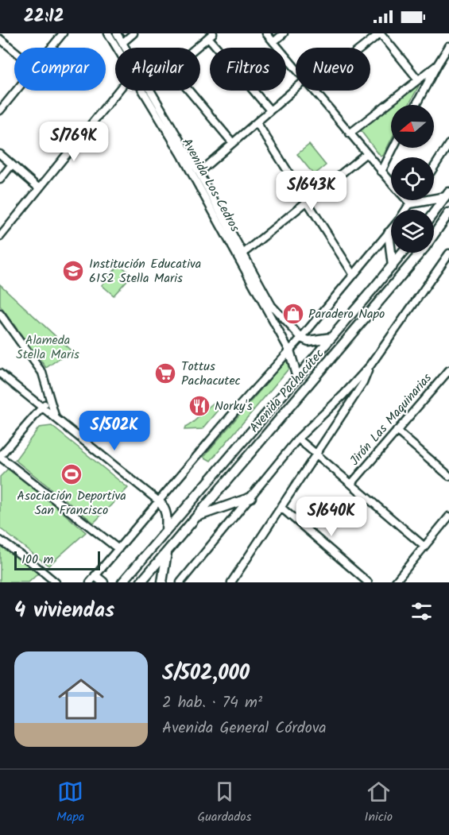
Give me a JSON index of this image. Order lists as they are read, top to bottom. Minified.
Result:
{"streets":{"main road":["Avenida Pachacútec"],"street":["Avenida Los Cedros","Jirón Las Maquinarias"]},"crossings":[["Avenida Los Cedros","Avenida Pachacútec"]],"parks":["Alameda Stella Maris"],"places":{"school or university":["Institución Educativa 6152 Stella Maris"],"shop":["Paradero Napo"],"supermarket":["Tottus Pachacutec"],"restaurant":["Norky's"],"sports":["Asociación Deportiva San Francisco"]},"scale_bar":"100 m","north":"left","page":{"status":"22:12","chip":["Comprar","Alquilar","Filtros","Nuevo"],"price":["S/769K","S/643K","S/502K","S/640K"],"scale":"100 m","heading":"4 viviendas","list":[{"name":"S/502,000","note":"2 hab. · 74 m² · Avenida General Córdova"}],"tabs":["Mapa","Guardados","Inicio"]}}
